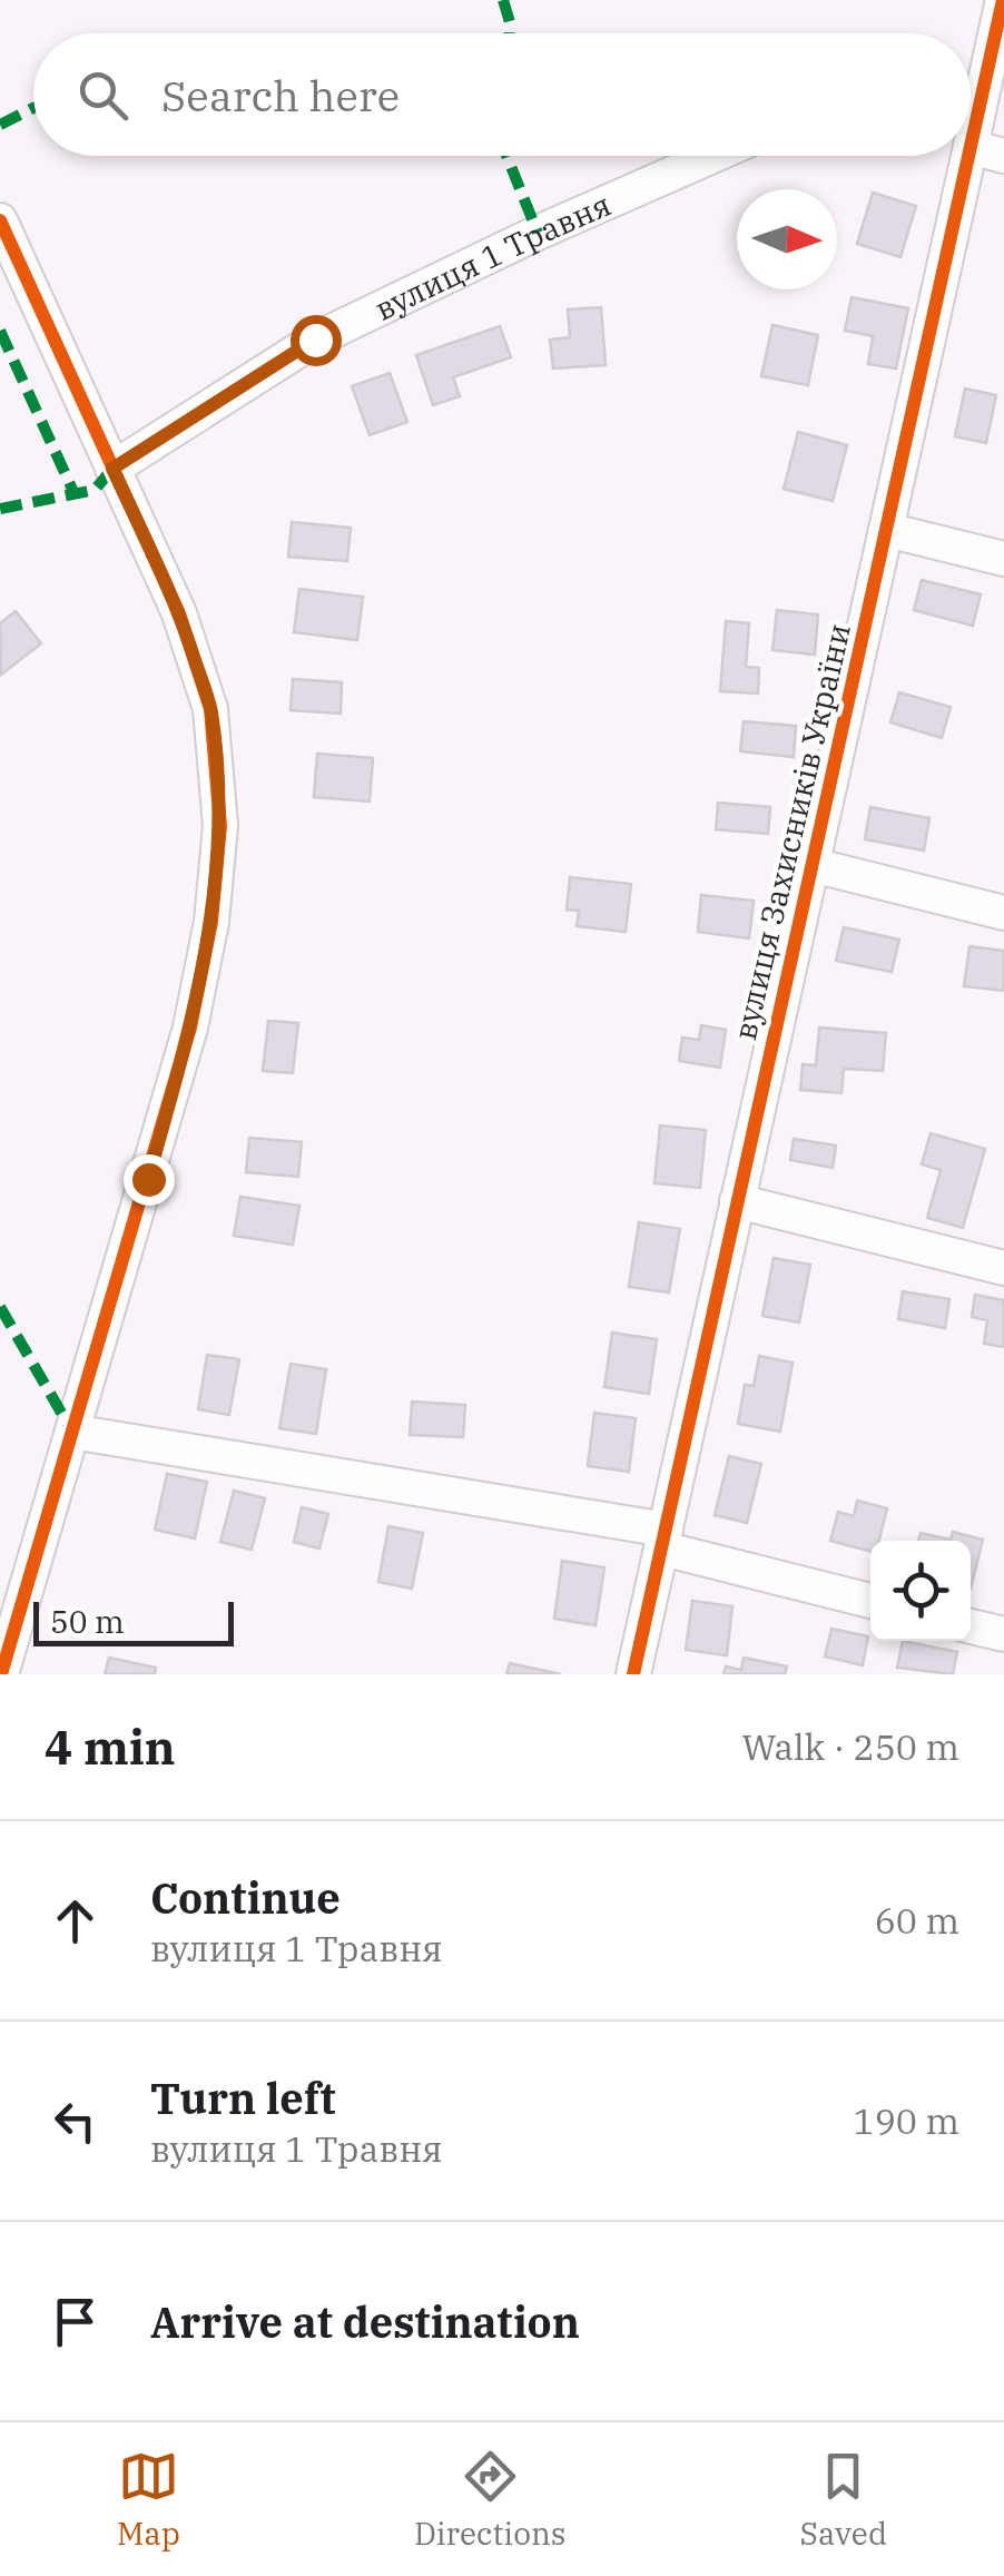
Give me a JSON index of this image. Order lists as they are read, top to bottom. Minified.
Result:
{"streets":{"street":["вулиця 1 Травня","вулиця Захисників України"]},"scale_bar":"50 m","north":"right","page":{"search":"Search here","scale":"50 m","heading":["4 min","Walk · 250 m"],"list":[["Continue","вулиця 1 Травня","60 m"],["Turn left","вулиця 1 Травня","190 m"],"Arrive at destination"],"nav":["Map","Directions","Saved"]}}
